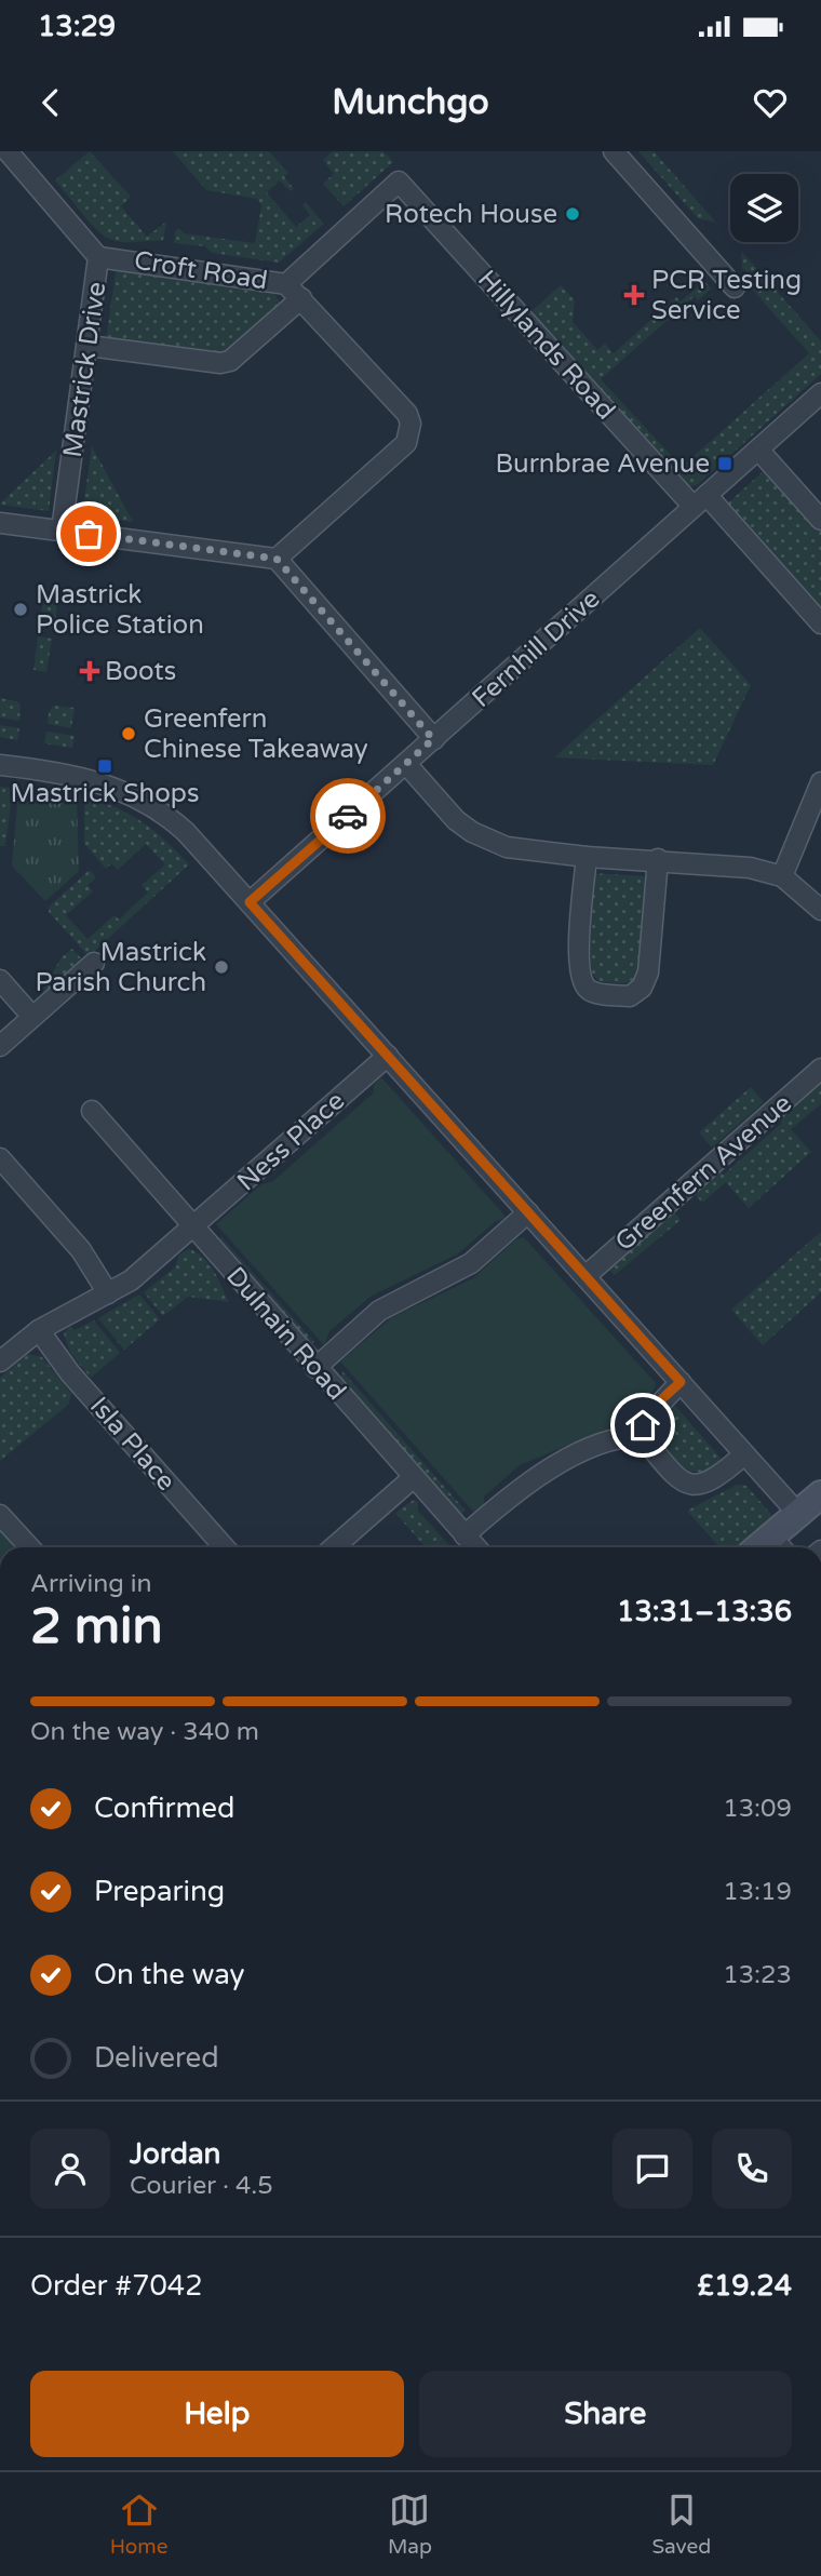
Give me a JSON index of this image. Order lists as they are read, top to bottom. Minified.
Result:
{"streets":{"street":["Croft Road","Hillylands Road","Mastrick Drive","Fernhill Drive","Ness Place","Greenfern Avenue","Dulnain Road","Isla Place"]},"crossings":[["Croft Road","Hillylands Road"],["Croft Road","Mastrick Drive"],["Hillylands Road","Fernhill Drive"],["Ness Place","Dulnain Road"],["Ness Place","Isla Place"]],"places":{"other":["Rotech House","Mastrick Police Station","Greenfern Chinese Takeaway","Mastrick Parish Church"],"health":["PCR Testing Service","Boots"],"transit":["Burnbrae Avenue","Mastrick Shops"]},"page":{"status":"13:29","header":"Munchgo","heading":["2 min","Arriving in","13:31–13:36"],"panel":["Jordan","Courier · 4.5","Order #7042","£19.24"],"bar":"On the way · 340 m","list":[["Confirmed","13:09"],["Preparing","13:19"],["On the way","13:23"],"Delivered"],"buttons":["Help","Share"],"tabs":["Home","Map","Saved"]}}
